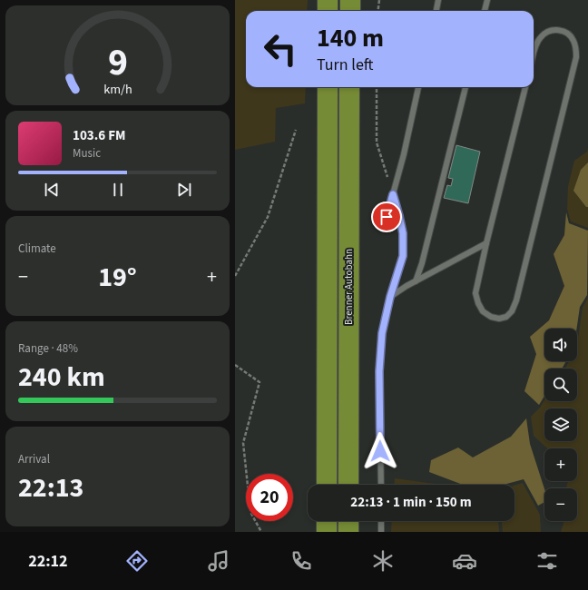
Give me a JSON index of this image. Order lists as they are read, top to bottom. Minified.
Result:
{"streets":{"highway":["Brenner Autobahn"]},"page":{"turn":["140 m","Turn left"],"song":["103.6 FM","Music"],"tile":["Climate",["Range · 48%","240 km"],["Arrival","22:13"]],"heat":["−","19°","+"],"map_buttons":["+","−"],"limit":"20","trip":"22:13 · 1 min · 150 m","tabs":"22:12","gauge":["9","km/h"]}}
